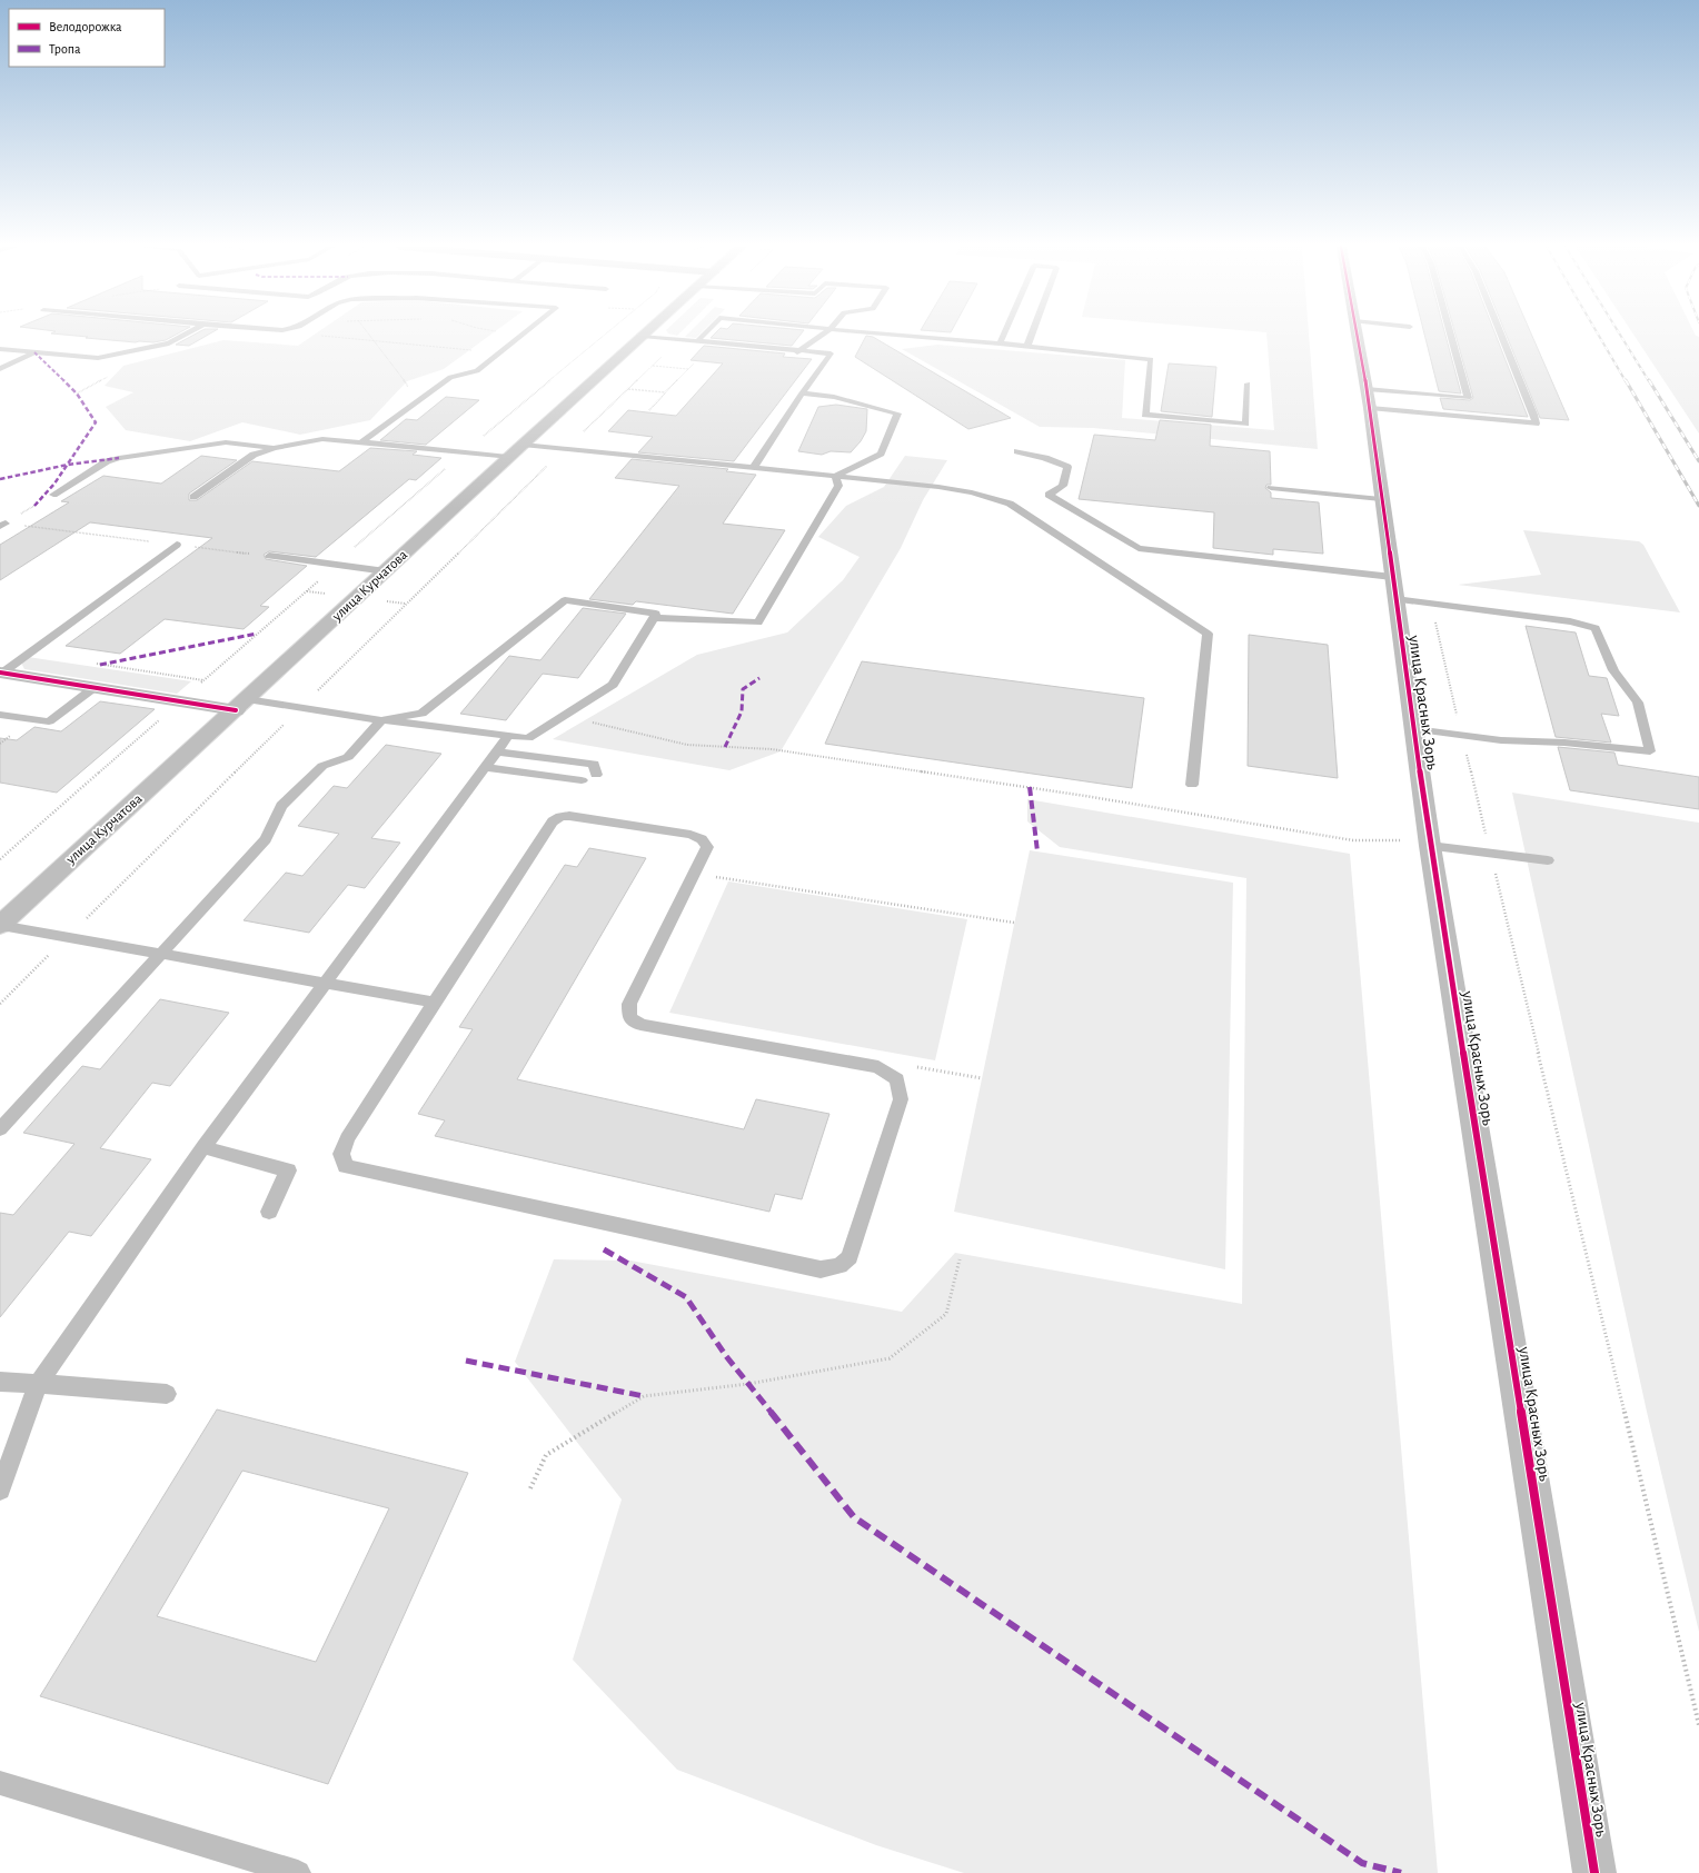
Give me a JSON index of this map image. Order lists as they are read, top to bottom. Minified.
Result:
{"streets":{"street":["улица Курчатова","улица Красных Зорь"]},"legend":["Велодорожка","Тропа"]}
